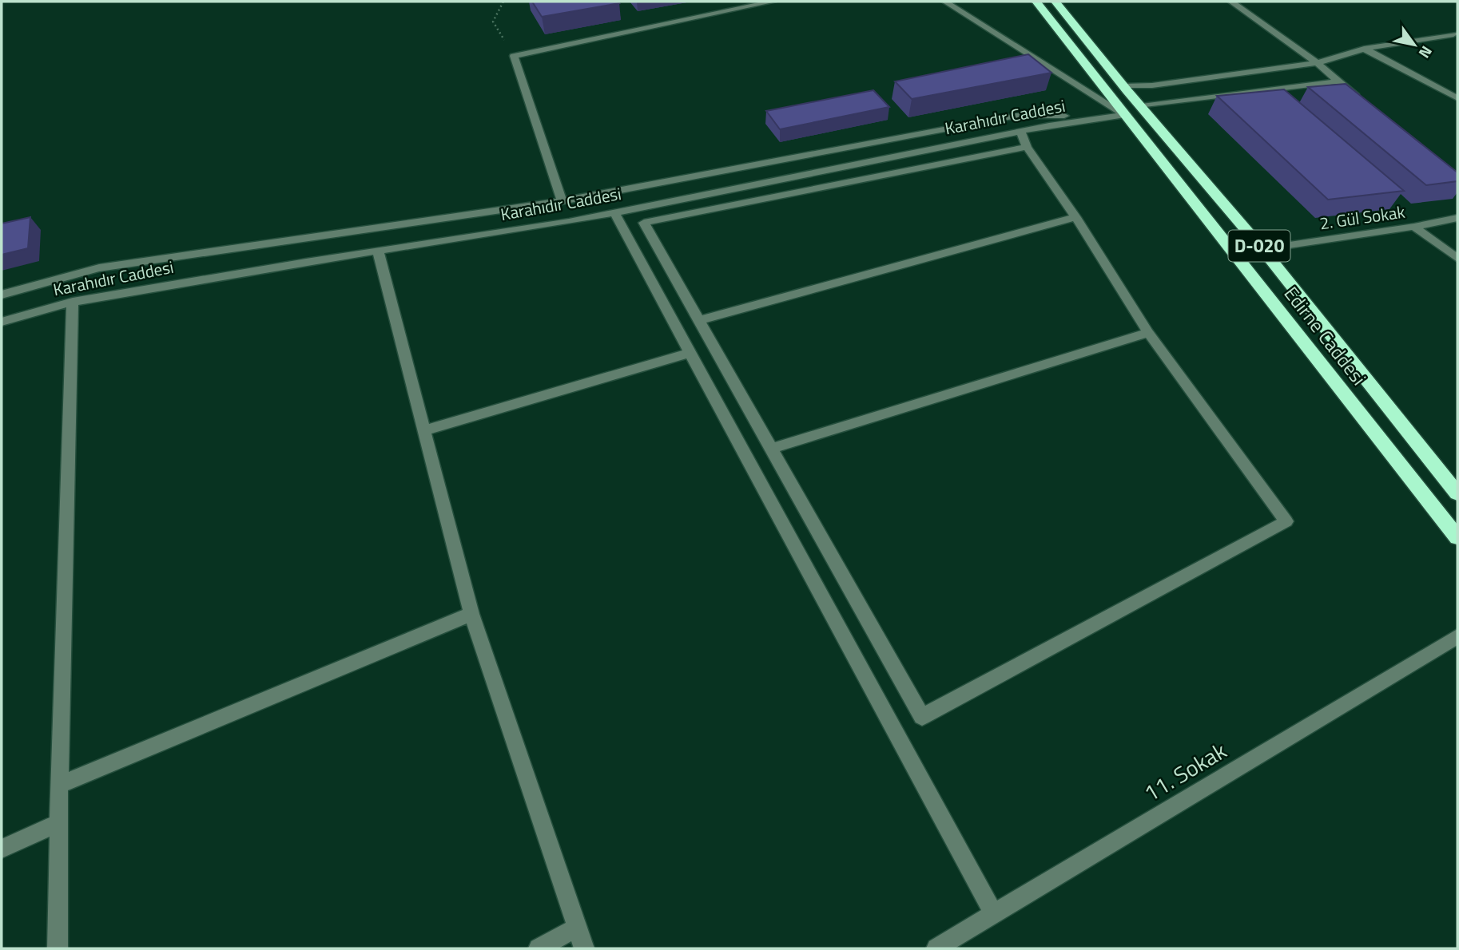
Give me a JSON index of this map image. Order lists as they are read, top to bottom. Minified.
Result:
{"streets":{"highway":["D-020","Edirne Caddesi"],"street":["Karahıdır Caddesi","2. Gül Sokak","11. Sokak"]},"crossings":[["Karahıdır Caddesi","Edirne Caddesi"],["2. Gül Sokak","Edirne Caddesi"]],"north":"bottom right"}
